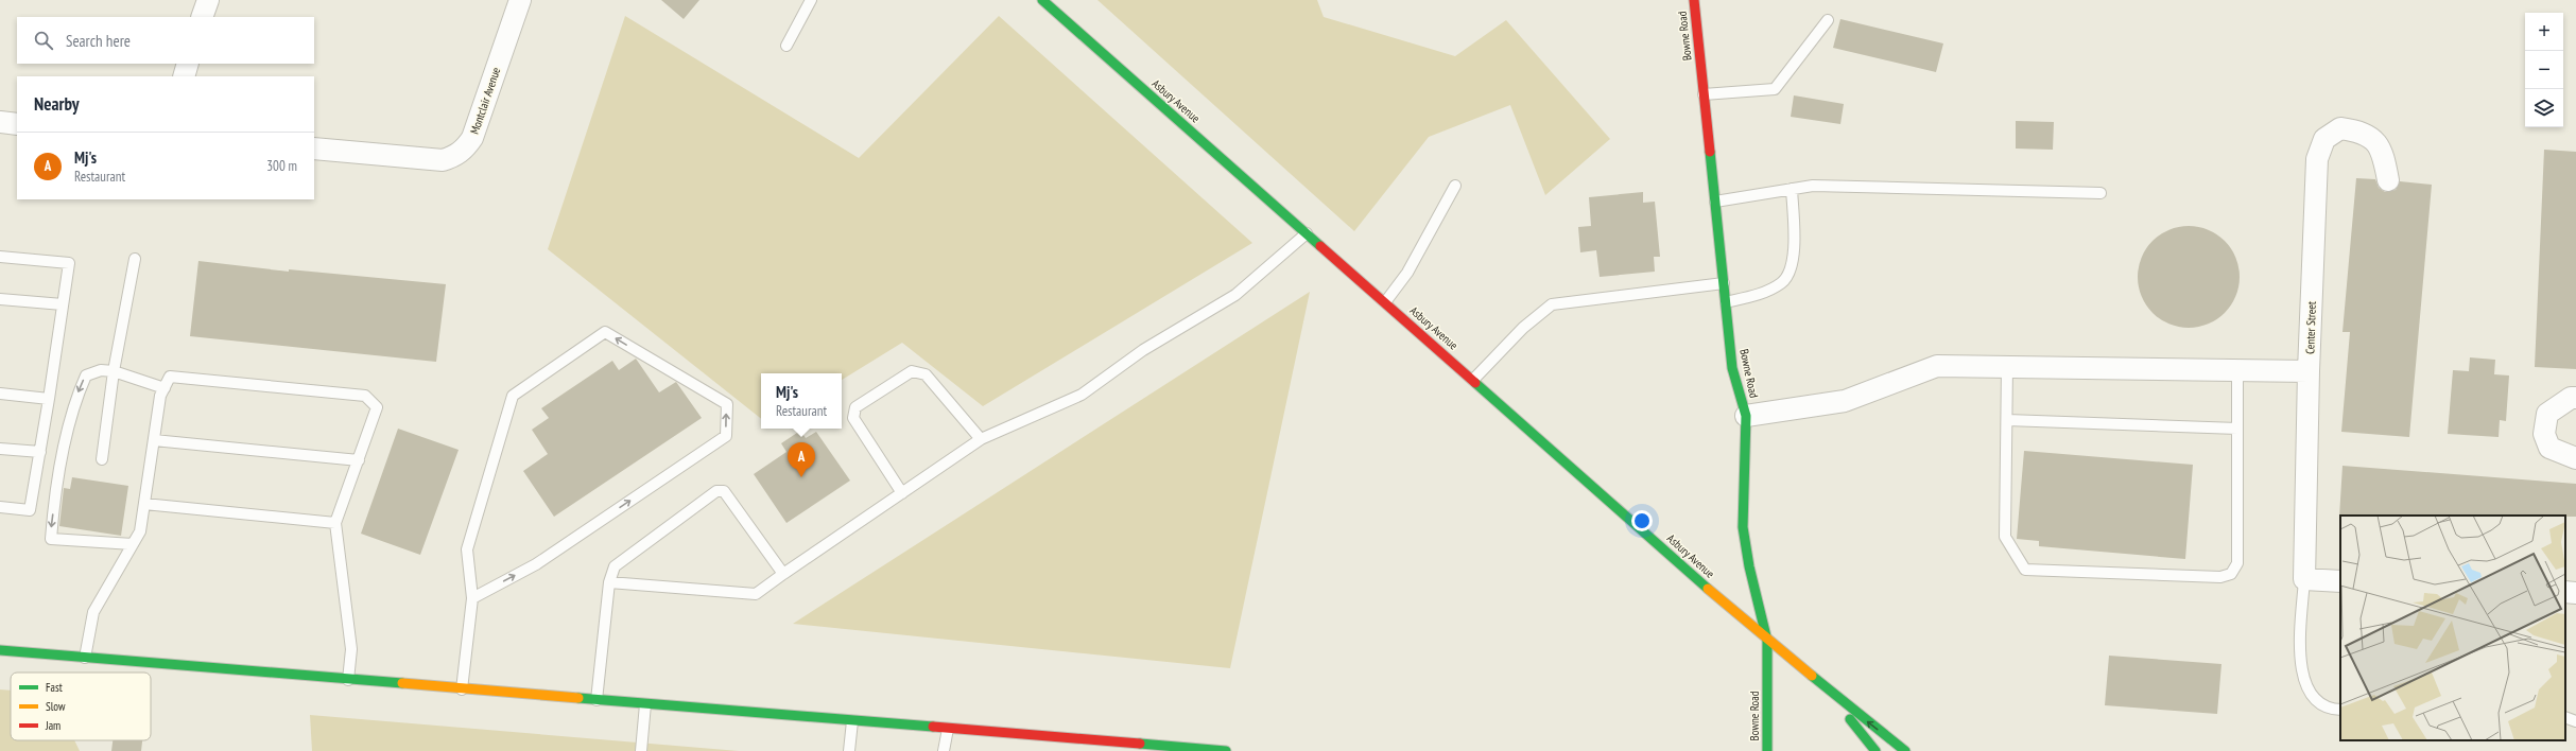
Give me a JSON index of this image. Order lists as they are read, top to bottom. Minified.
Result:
{"streets":{"main road":["Bowne Road","Asbury Avenue"],"street":["Montclair Avenue","Center Street"]},"crossings":[["Bowne Road","Asbury Avenue"]],"legend":["Fast","Slow","Jam"],"page":{"map_buttons":["+","−"],"search":"Search here","heading":"Nearby","list":[{"mark":"A","name":"Mj's","note":"Restaurant","value":"300 m"}],"popup":["Mj's","Restaurant"],"pins":"A"}}
